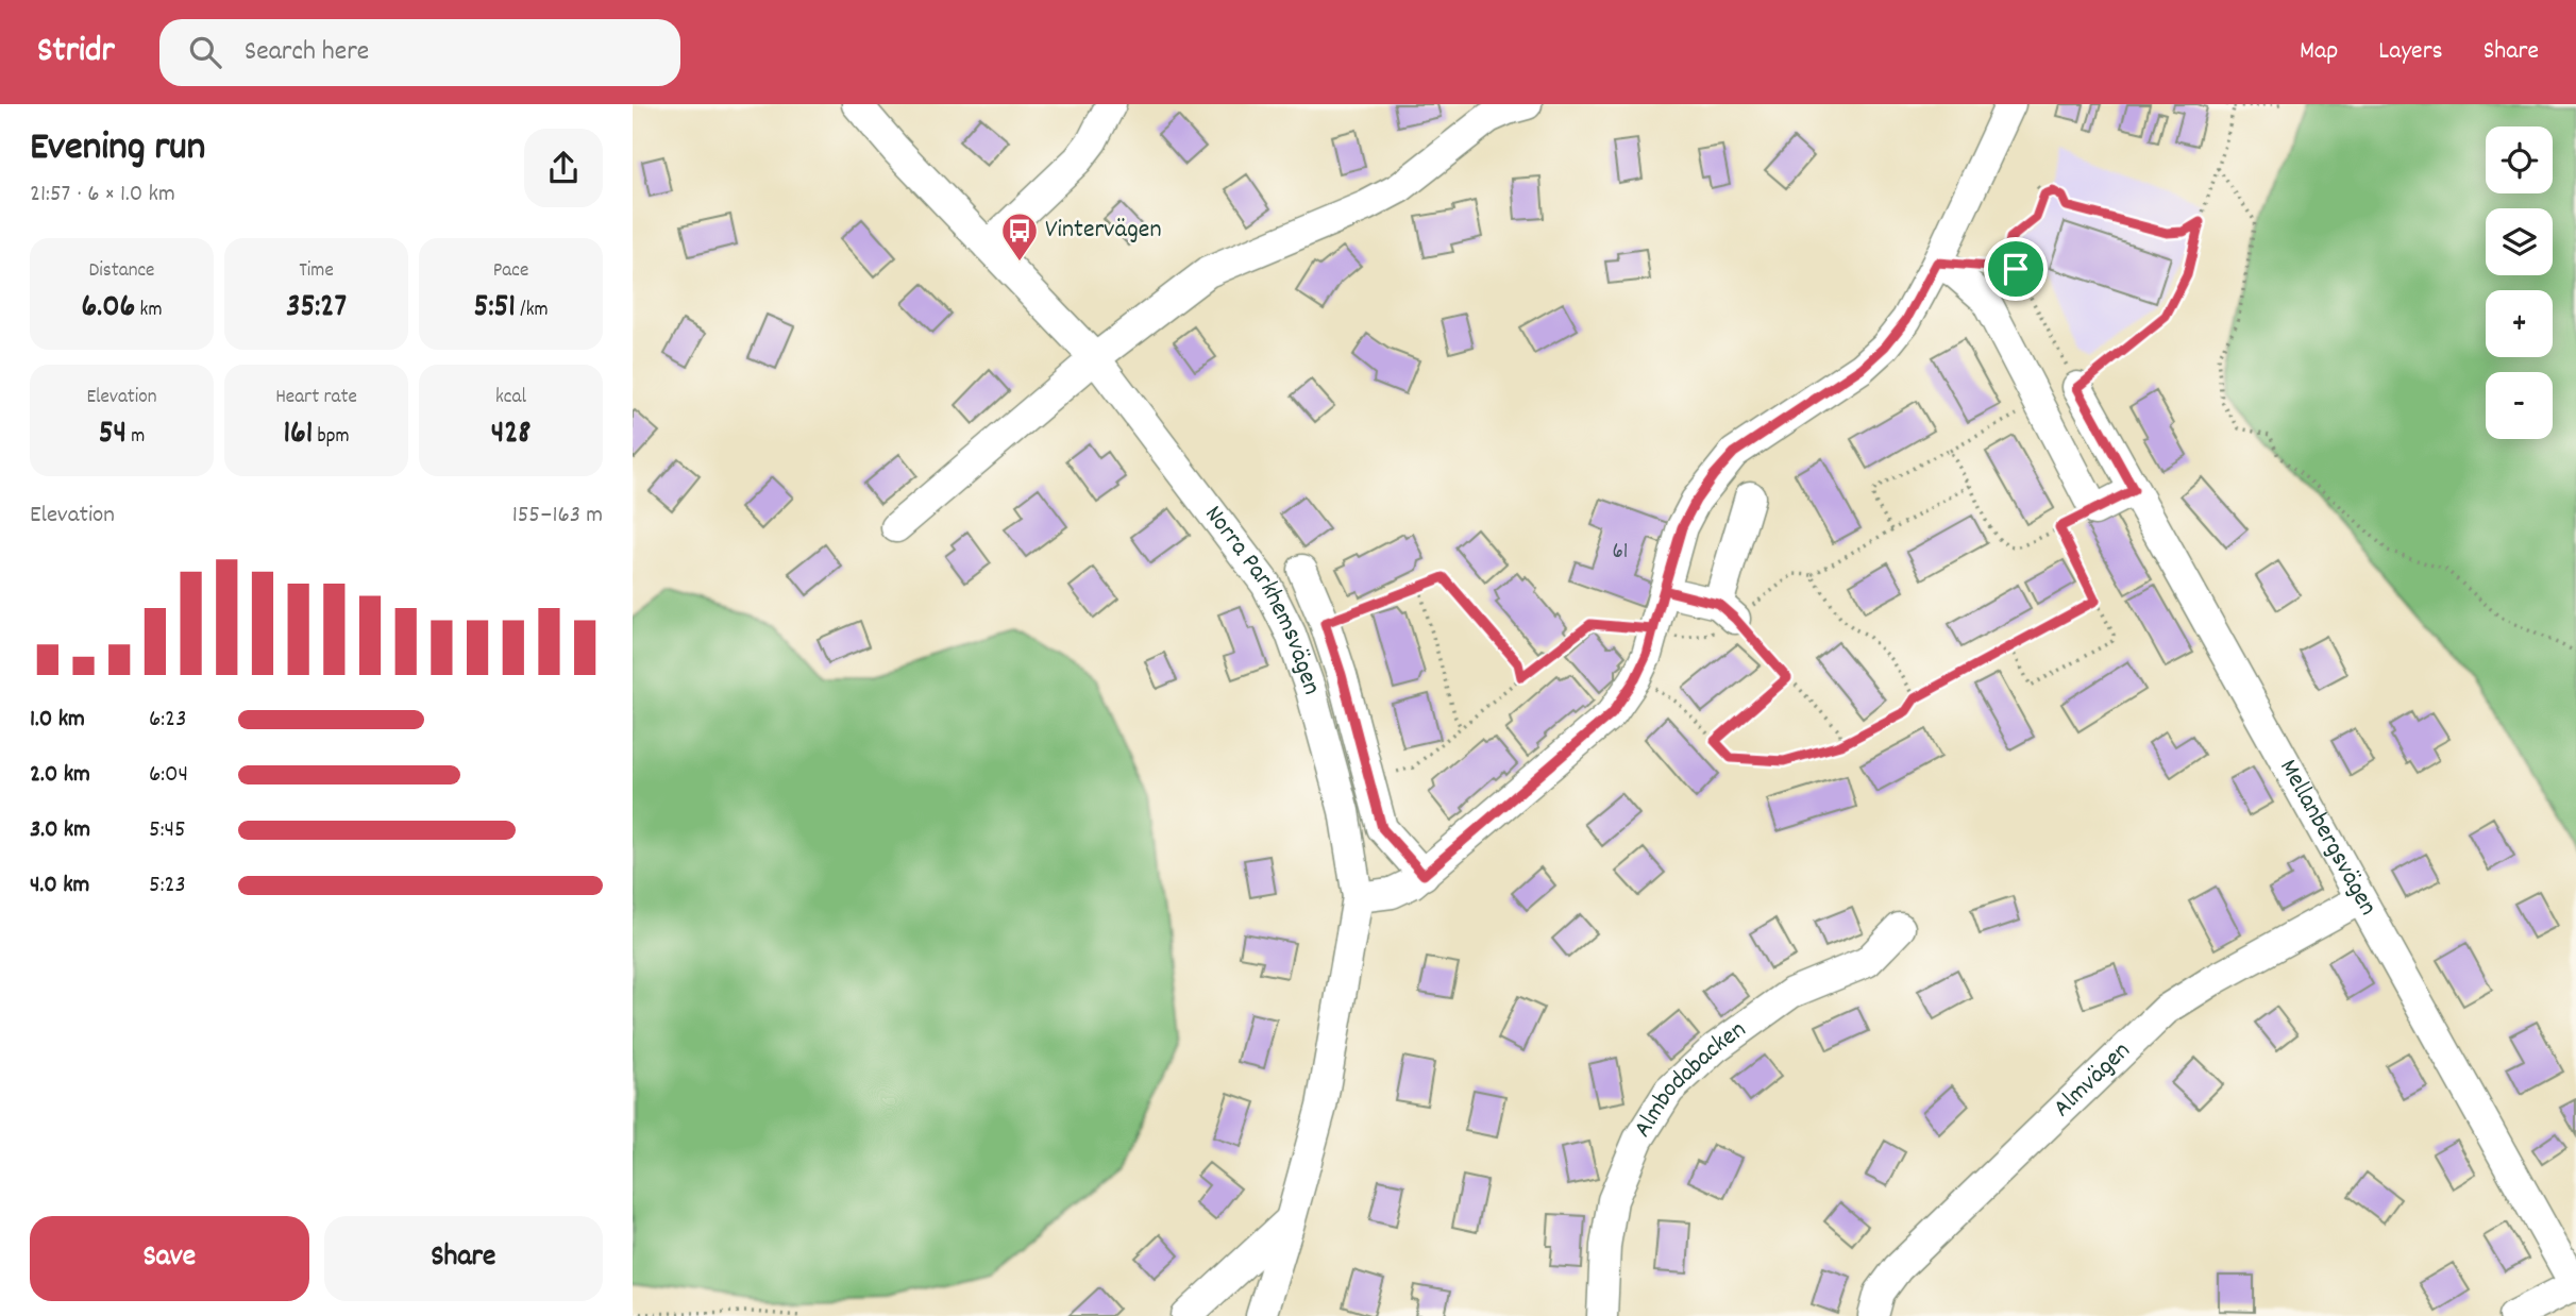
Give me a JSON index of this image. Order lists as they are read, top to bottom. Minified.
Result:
{"streets":{"street":["Norra Parkhemsvägen","Mellanbergsvägen","Almvägen","Almbodabacken"]},"crossings":[["Mellanbergsvägen","Almvägen"]],"places":{"bus stop":["Vintervägen"]},"house_numbers":["61"],"page":{"header":"Stridr","search":"Search here","nav":["Map","Layers","Share"],"heading":["Evening run","21:57 · 6 × 1.0 km"],"map_buttons":["+","−"],"stats":[["Distance","6.06 km"],["Time","35:27"],["Pace","5:51 /km"],["Elevation","54 m"],["Heart rate","161 bpm"],["kcal","428"]],"chart":["Elevation","155–163 m"],"list":[{"name":"1.0 km","note":"6:23"},{"name":"2.0 km","note":"6:04"},{"name":"3.0 km","note":"5:45"},{"name":"4.0 km","note":"5:23"}],"buttons":["Save","Share"]}}
